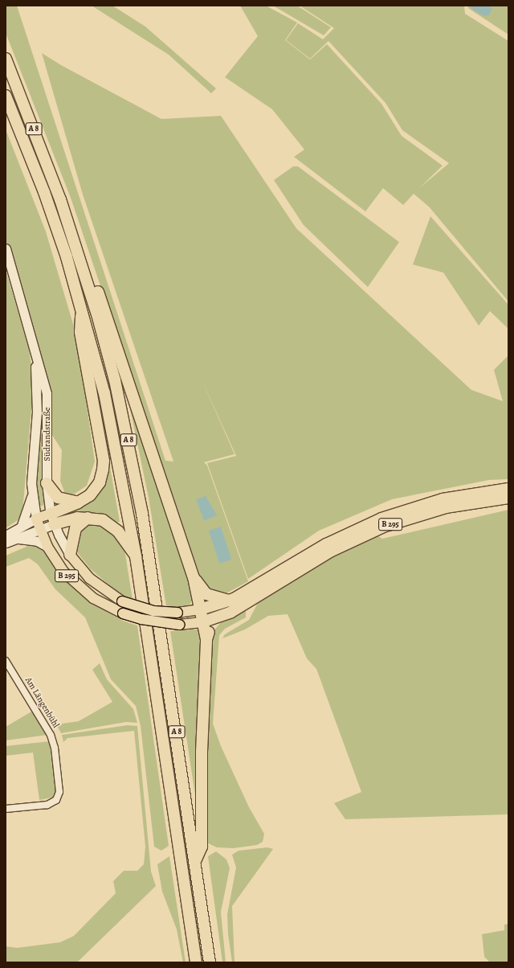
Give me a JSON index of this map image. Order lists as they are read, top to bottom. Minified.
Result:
{"streets":{"highway":["A 8","B 295"],"main road":["Südrandstraße"],"street":["Am Längenbühl"]},"crossings":[["A 8","B 295"],["Südrandstraße","B 295"]]}
